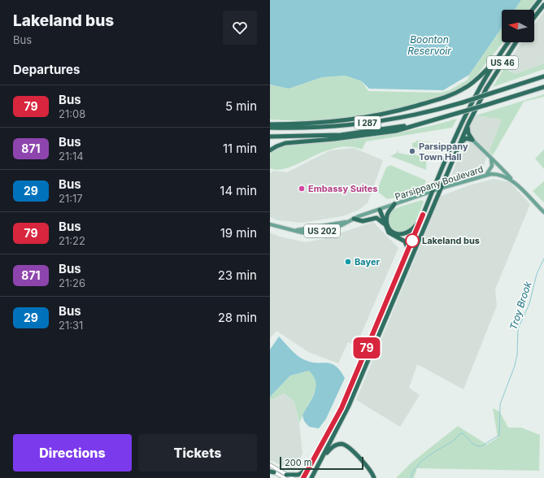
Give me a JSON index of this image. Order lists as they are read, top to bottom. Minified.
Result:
{"streets":{"highway":["US 46","I 287"],"main road":["Parsippany Boulevard","US 202"]},"crossings":[["US 46","Parsippany Boulevard"]],"water":["Boonton Reservoir","Troy Brook"],"places":["Parsippany Town Hall","Embassy Suites","Lakeland bus","Bayer"],"lines":["bus line 79"],"scale_bar":"200 m","north":"left","page":{"heading":[["Lakeland bus","Bus"],"Departures"],"on_map":"79","list":[{"mark":"79","name":"Bus","note":"21:08","value":"5 min"},{"mark":"871","name":"Bus","note":"21:14","value":"11 min"},{"mark":"29","name":"Bus","note":"21:17","value":"14 min"},{"mark":"79","name":"Bus","note":"21:22","value":"19 min"},{"mark":"871","name":"Bus","note":"21:26","value":"23 min"},{"mark":"29","name":"Bus","note":"21:31","value":"28 min"}],"buttons":["Directions","Tickets"],"scale":"200 m"}}
